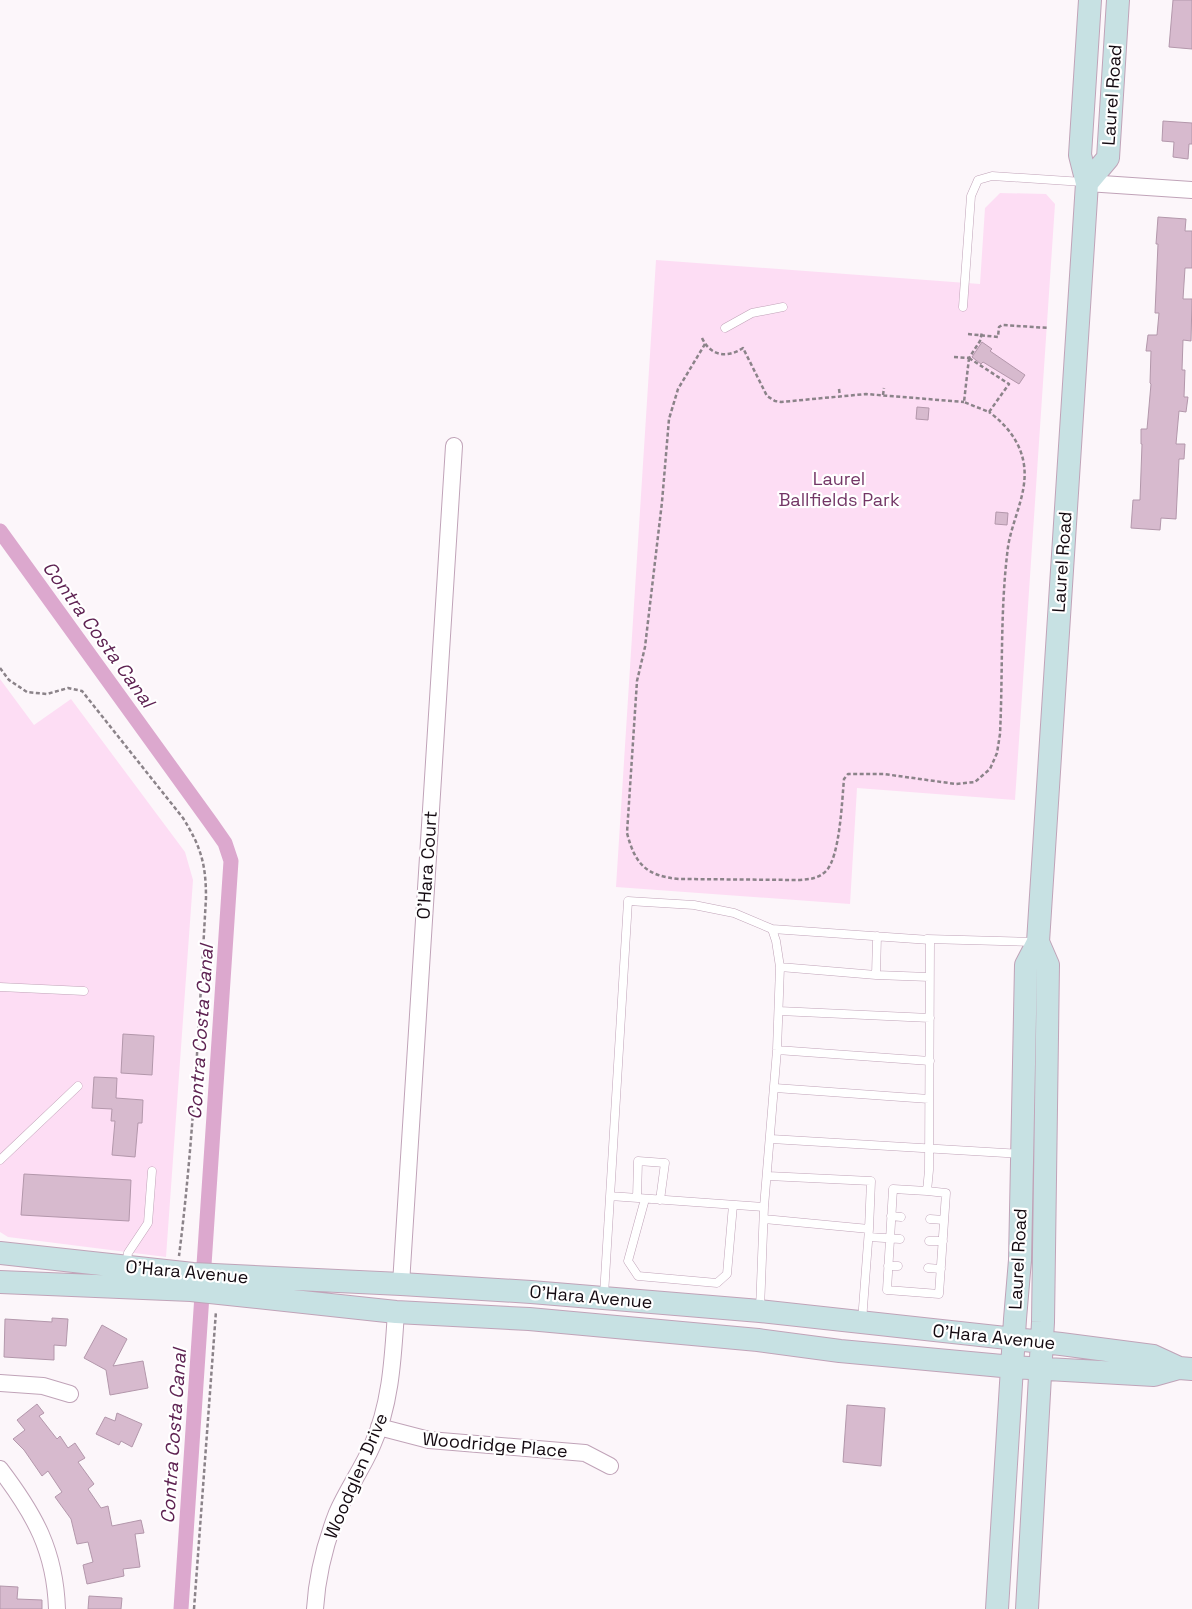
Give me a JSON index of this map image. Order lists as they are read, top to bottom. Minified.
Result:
{"streets":{"main road":["Laurel Road","O'Hara Avenue"],"street":["O'Hara Court","Woodridge Place","Woodglen Drive"]},"crossings":[["Laurel Road","O'Hara Avenue"],["O'Hara Court","O'Hara Avenue"],["O'Hara Avenue","Woodglen Drive"],["Woodridge Place","Woodglen Drive"]],"water":["Contra Costa Canal"],"parks":["Laurel Ballfields Park"]}
